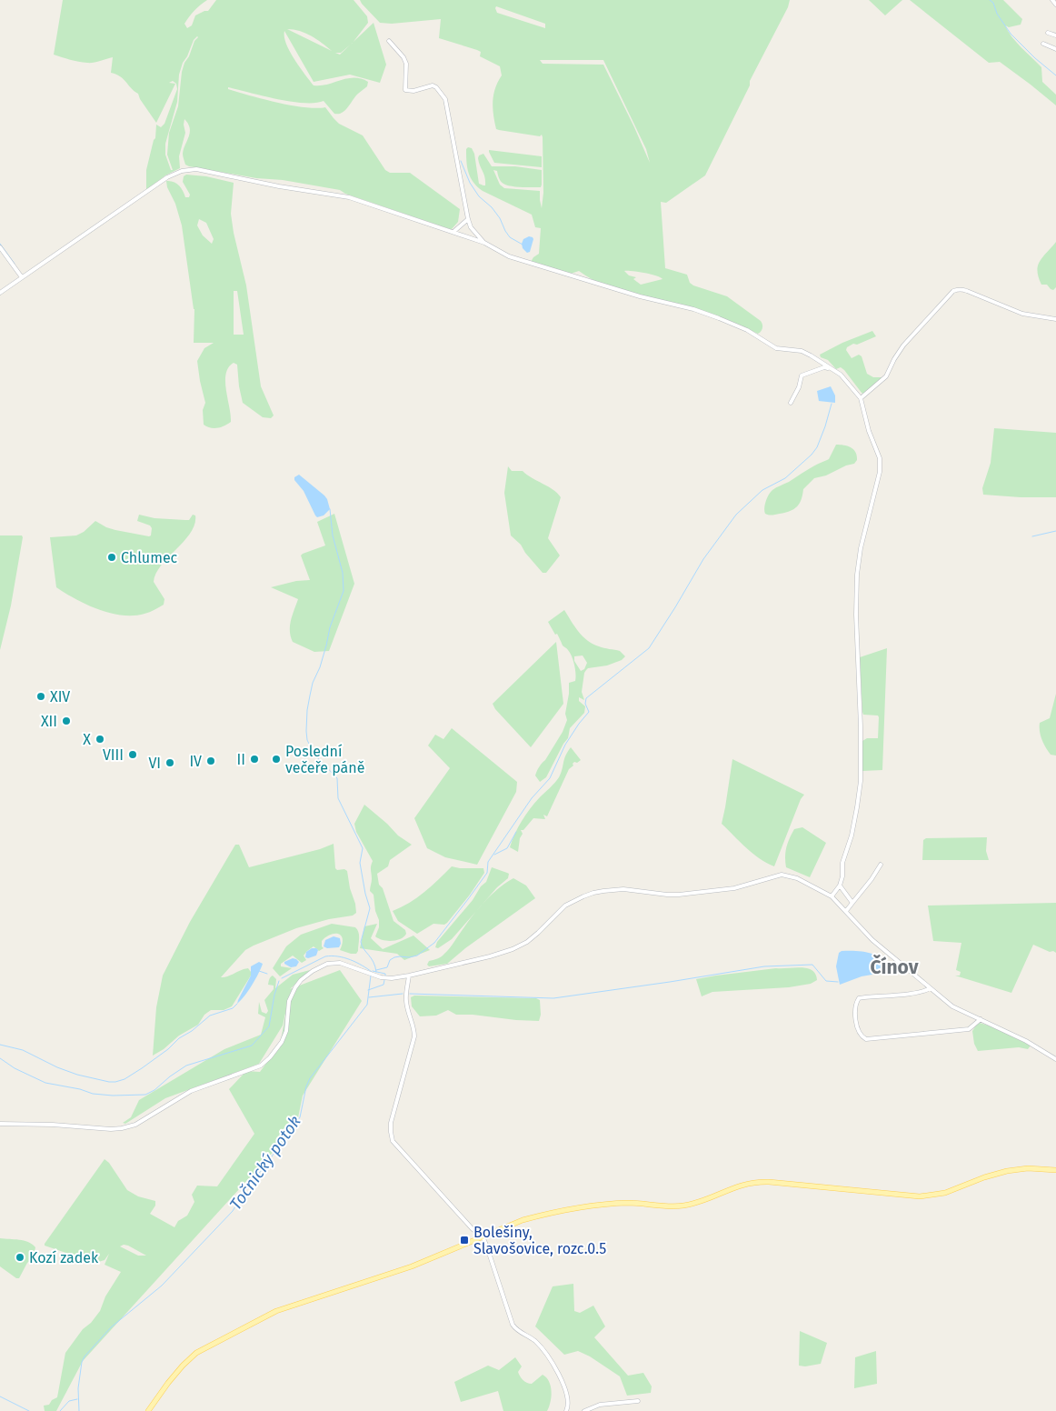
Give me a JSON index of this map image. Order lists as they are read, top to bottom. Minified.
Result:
{"districts":["Čínov"],"water":["Točnický potok"],"places":{"other":["Chlumec","XIV","XII","X","VIII","II","Poslední večeře páně","IV","VI","Kozí zadek"],"transit":["Bolešiny, Slavošovice, rozc.0.5"]}}
